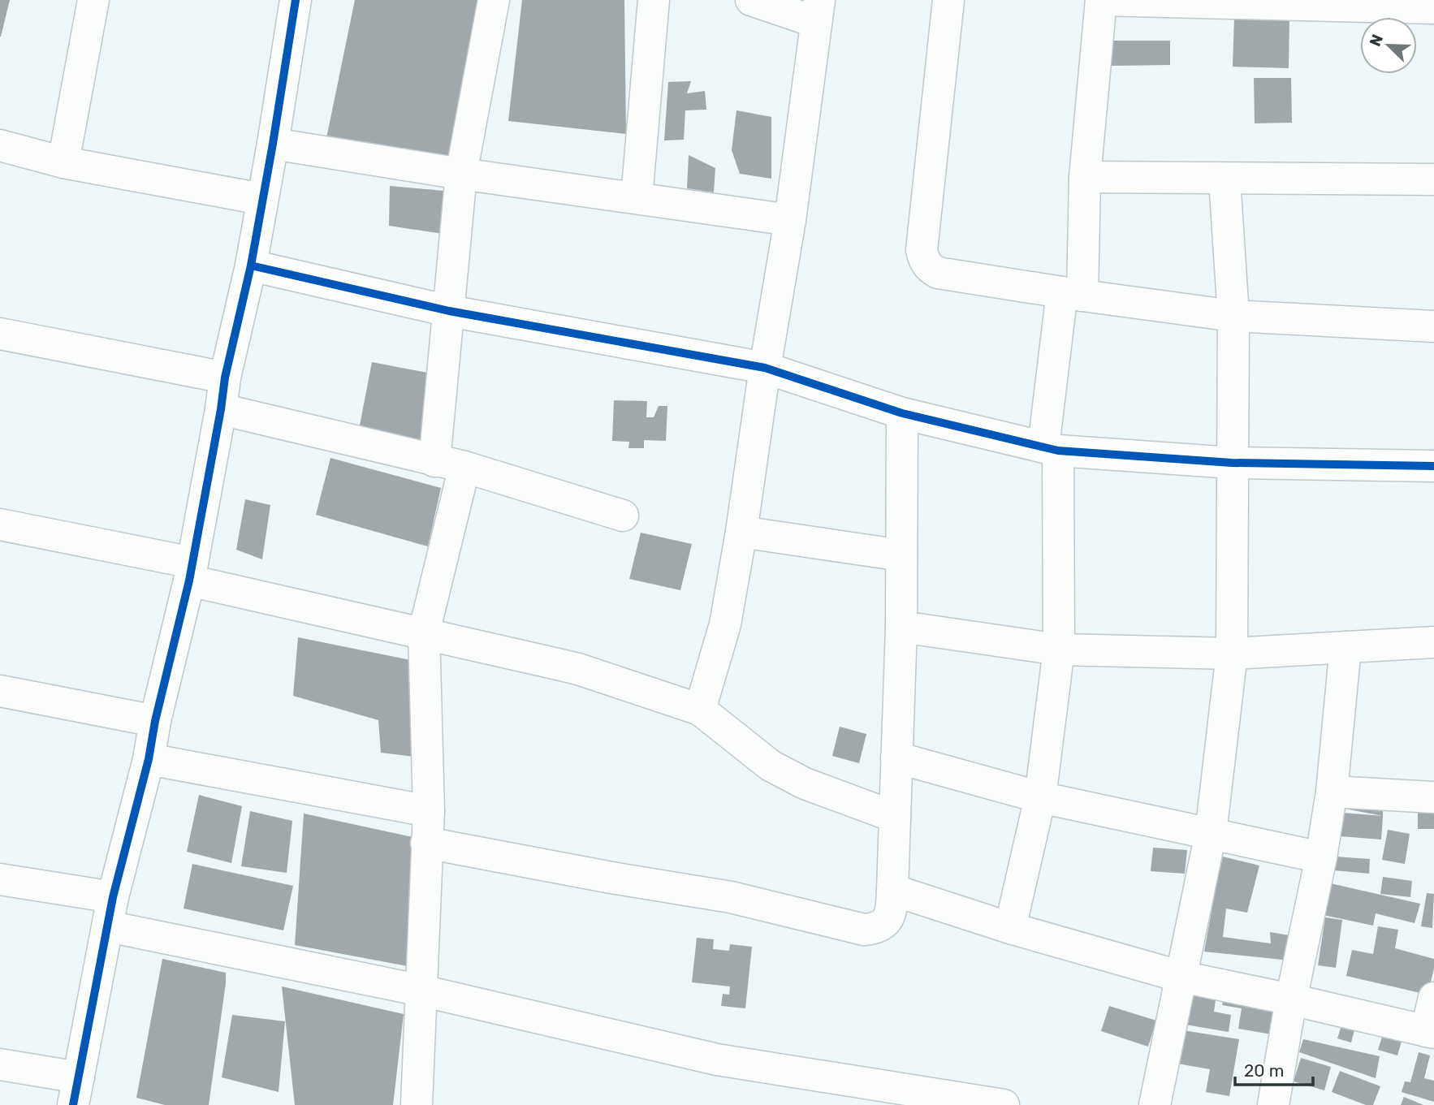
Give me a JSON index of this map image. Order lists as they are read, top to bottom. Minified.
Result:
{"scale_bar":"20 m","north":"top left"}
